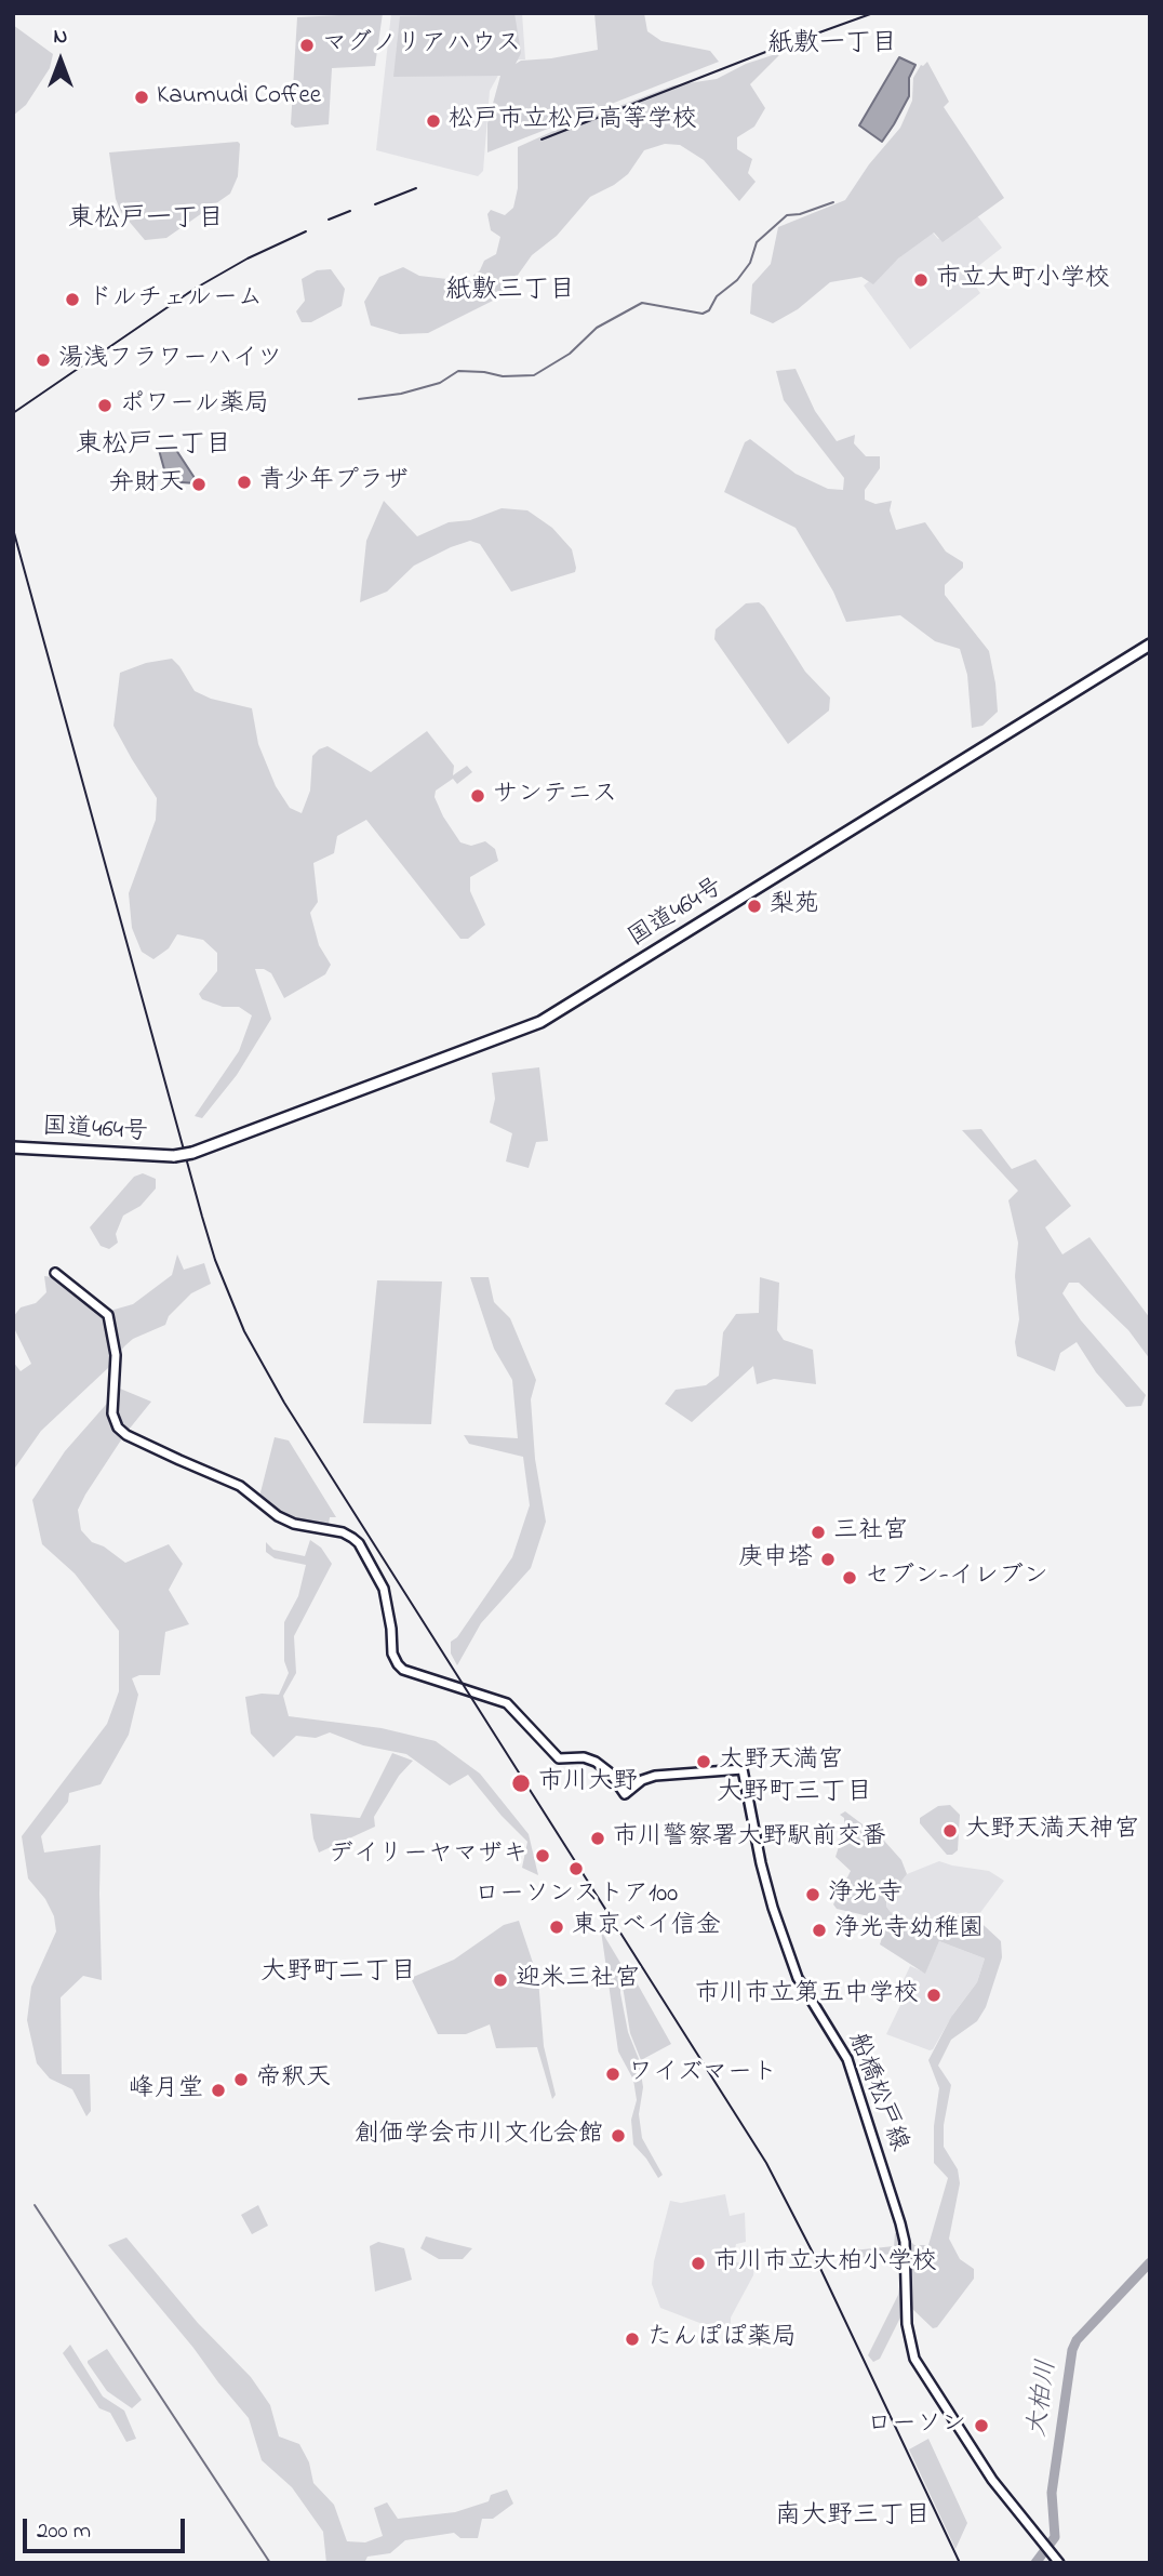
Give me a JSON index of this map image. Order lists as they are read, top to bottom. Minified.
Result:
{"streets":{"highway":["国道464号"],"main road":["船橋松戸線"]},"districts":["紙敷一丁目","東松戸一丁目","紙敷三丁目","東松戸二丁目","大野町三丁目","大野町二丁目","南大野三丁目"],"water":["大柏川"],"places":["マグノリアハウス","Kaumudi Coffee","松戸市立松戸高等学校","市立大町小学校","ドルチェルーム","湯浅フラワーハイツ","ポワール薬局","青少年プラザ","弁財天","サンテニス","梨苑","三社宮","庚申塔","セブン-イレブン","大野天満宮","市川大野","大野天満天神宮","市川警察署大野駅前交番","デイリーヤマザキ","ローソンストア100","浄光寺","東京ベイ信金","浄光寺幼稚園","迎米三社宮","市川市立第五中学校","ワイズマート","帝釈天","峰月堂","創価学会市川文化会館","市川市立大柏小学校","たんぽぽ薬局","ローソン"],"scale_bar":"200 m","north":"top"}
